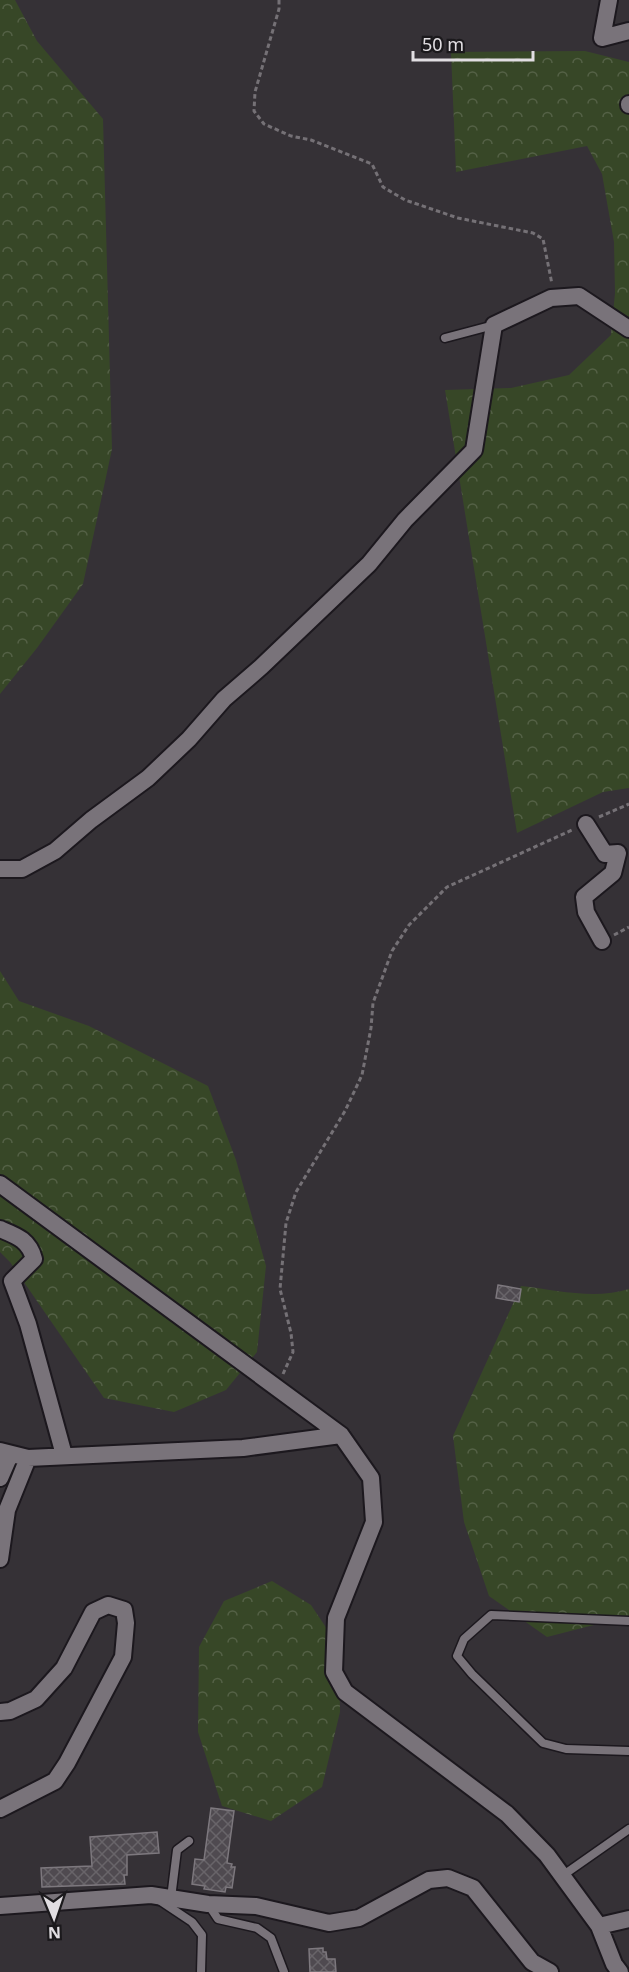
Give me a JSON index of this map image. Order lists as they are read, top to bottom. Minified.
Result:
{"scale_bar":"50 m","north":"bottom"}
